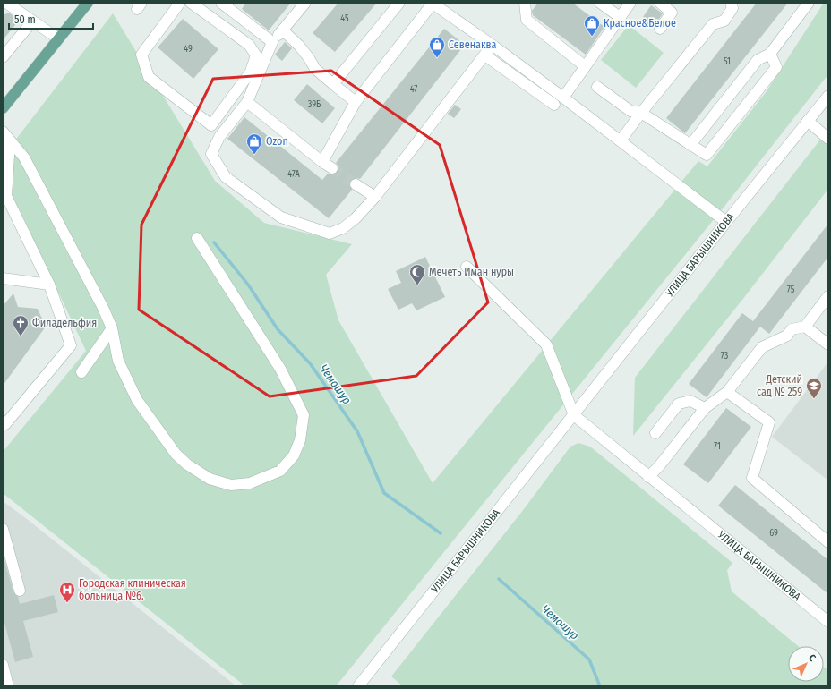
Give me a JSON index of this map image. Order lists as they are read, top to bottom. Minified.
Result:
{"streets":{"street":["УЛИЦА БАРЫШНИКОВА"]},"water":["Чемошур"],"places":{"shop":["Красное&Белое","Севенаква","Ozon"],"mosque":["Мечеть Иман нуры"],"church":["Филадельфия"],"school or university":["Детский сад № 259"],"hospital":["Городская клиническая больница №6."]},"house_numbers":["45","49","51","47","39Б","47А","75","73","71","69"],"scale_bar":"50 m","north":"top right"}
